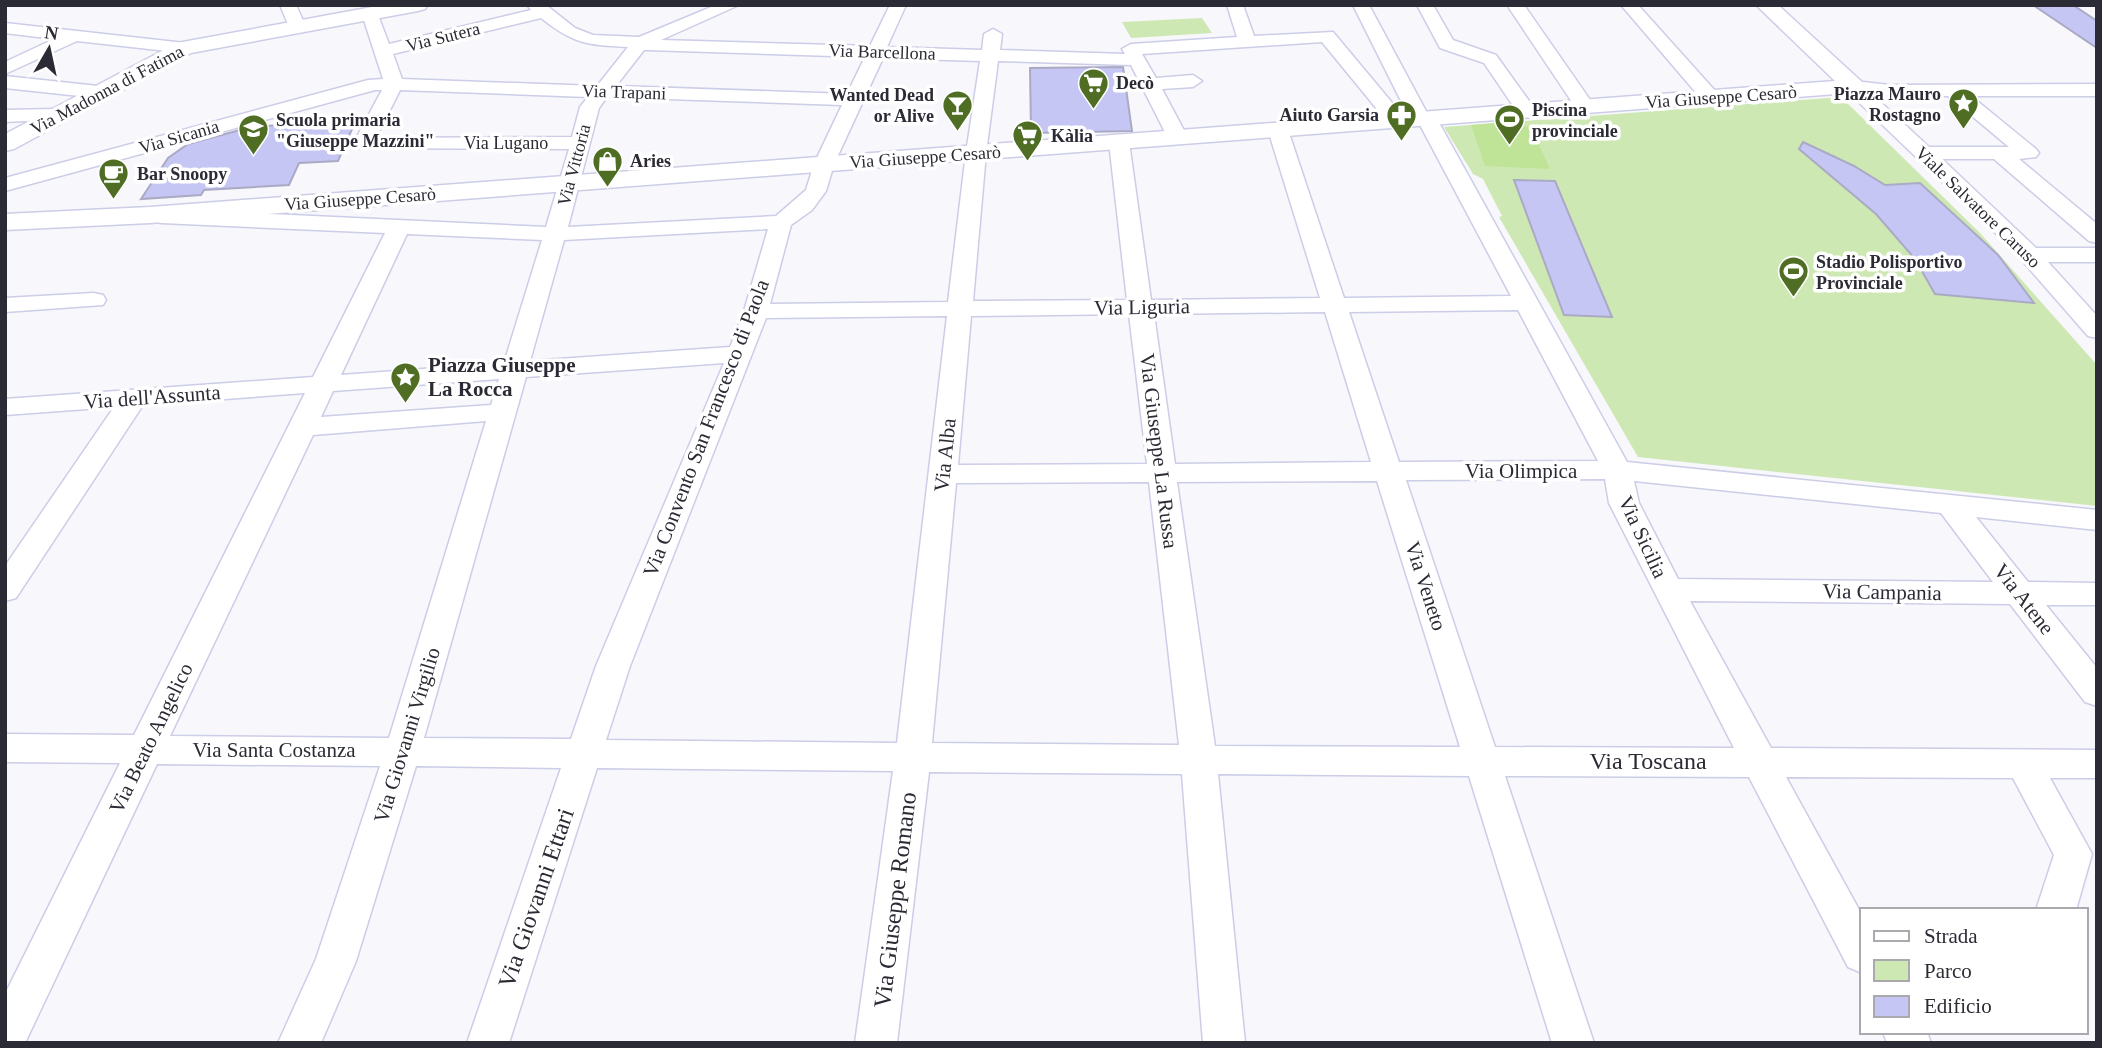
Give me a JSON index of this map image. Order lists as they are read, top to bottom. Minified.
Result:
{"streets":{"street":["Via Sutera","Via Barcellona","Via Madonna di Fatima","Via Trapani","Via Giuseppe Cesarò","Via Sicania","Via Lugano","Via Vittoria","Viale Salvatore Caruso","Via Liguria","Via dell'Assunta","Via Convento San Francesco di Paola","Via Giuseppe La Russa","Via Alba","Via Olimpica","Via Sicilia","Via Veneto","Via Campania","Via Atene","Via Giovanni Virgilio","Via Beato Angelico","Via Santa Costanza","Via Toscana","Via Giovanni Ettari","Via Giuseppe Romano"]},"crossings":[["Via Sutera","Via Barcellona"],["Via Barcellona","Via Vittoria"],["Via Barcellona","Via Alba"],["Via Trapani","Via Sicania"],["Via Trapani","Via Lugano"],["Via Trapani","Via Vittoria"],["Via Giuseppe Cesarò","Via Vittoria"],["Via Giuseppe Cesarò","Viale Salvatore Caruso"],["Via Giuseppe Cesarò","Via Giuseppe La Russa"],["Via Giuseppe Cesarò","Via Alba"],["Via Giuseppe Cesarò","Via Sicilia"],["Via Giuseppe Cesarò","Via Veneto"],["Via Sicania","Via Lugano"],["Via Lugano","Via Vittoria"],["Via Liguria","Via Convento San Francesco di Paola"],["Via Liguria","Via Giuseppe La Russa"],["Via Liguria","Via Alba"],["Via Liguria","Via Sicilia"],["Via Liguria","Via Veneto"],["Via dell'Assunta","Via Giovanni Virgilio"],["Via dell'Assunta","Via Beato Angelico"],["Via Convento San Francesco di Paola","Via Santa Costanza"],["Via Convento San Francesco di Paola","Via Giovanni Ettari"],["Via Giuseppe La Russa","Via Olimpica"],["Via Giuseppe La Russa","Via Toscana"],["Via Alba","Via Olimpica"],["Via Alba","Via Santa Costanza"],["Via Alba","Via Toscana"],["Via Alba","Via Giuseppe Romano"],["Via Olimpica","Via Sicilia"],["Via Olimpica","Via Veneto"],["Via Olimpica","Via Atene"],["Via Sicilia","Via Campania"],["Via Sicilia","Via Toscana"],["Via Veneto","Via Toscana"],["Via Campania","Via Atene"],["Via Giovanni Virgilio","Via Santa Costanza"],["Via Beato Angelico","Via Santa Costanza"],["Via Santa Costanza","Via Toscana"],["Via Santa Costanza","Via Giovanni Ettari"],["Via Santa Costanza","Via Giuseppe Romano"],["Via Toscana","Via Giuseppe Romano"]],"places":{"supermarket":["Decò","Kàlia"],"place":["Piazza Mauro Rostagno","Piazza Giuseppe La Rocca"],"bar":["Wanted Dead or Alive"],"pharmacy":["Aiuto Garsia"],"sports":["Piscina provinciale","Stadio Polisportivo Provinciale"],"school or university":["Scuola primaria \"Giuseppe Mazzini\""],"shop":["Aries"],"cafe":["Bar Snoopy"]},"legend":["Strada","Parco","Edificio"],"north":"top"}
